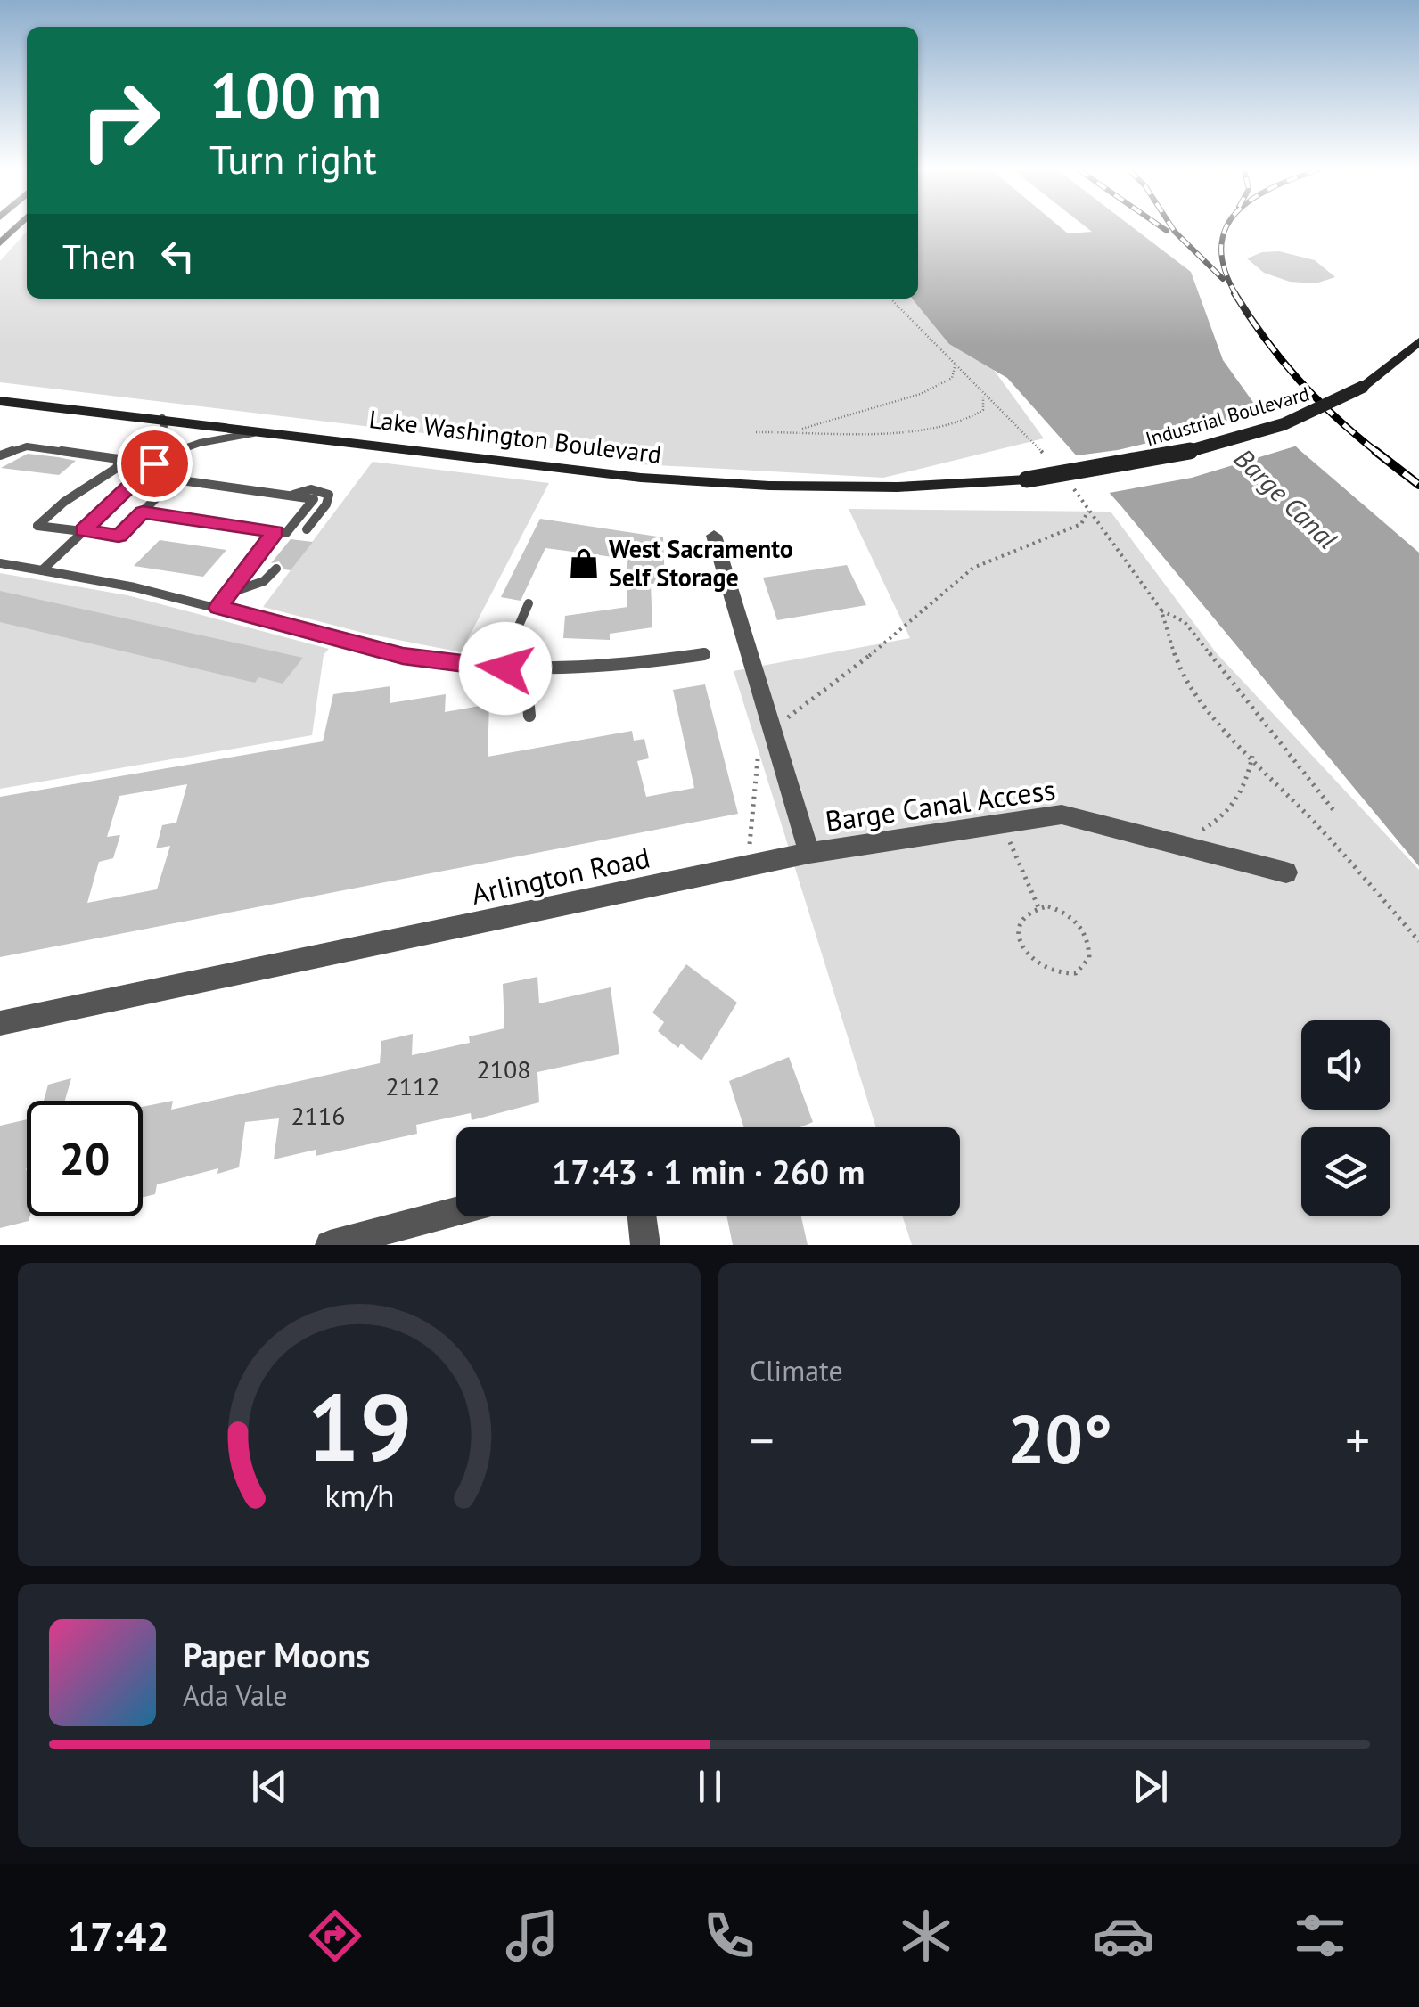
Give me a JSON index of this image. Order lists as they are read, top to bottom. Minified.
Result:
{"streets":{"main road":["Industrial Boulevard","Lake Washington Boulevard"],"street":["Barge Canal Access","Arlington Road"]},"crossings":[["Industrial Boulevard","Lake Washington Boulevard"],["Barge Canal Access","Arlington Road"]],"water":["Barge Canal"],"places":{"shop":["West Sacramento Self Storage"]},"house_numbers":["2108","2112","2116"],"page":{"turn":["100 m","Turn right"],"then":"Then","limit":"20","trip":"17:43 · 1 min · 260 m","tile":"Climate","heat":["−","20°","+"],"song":["Paper Moons","Ada Vale"],"tabs":"17:42","gauge":["19","km/h"]}}
